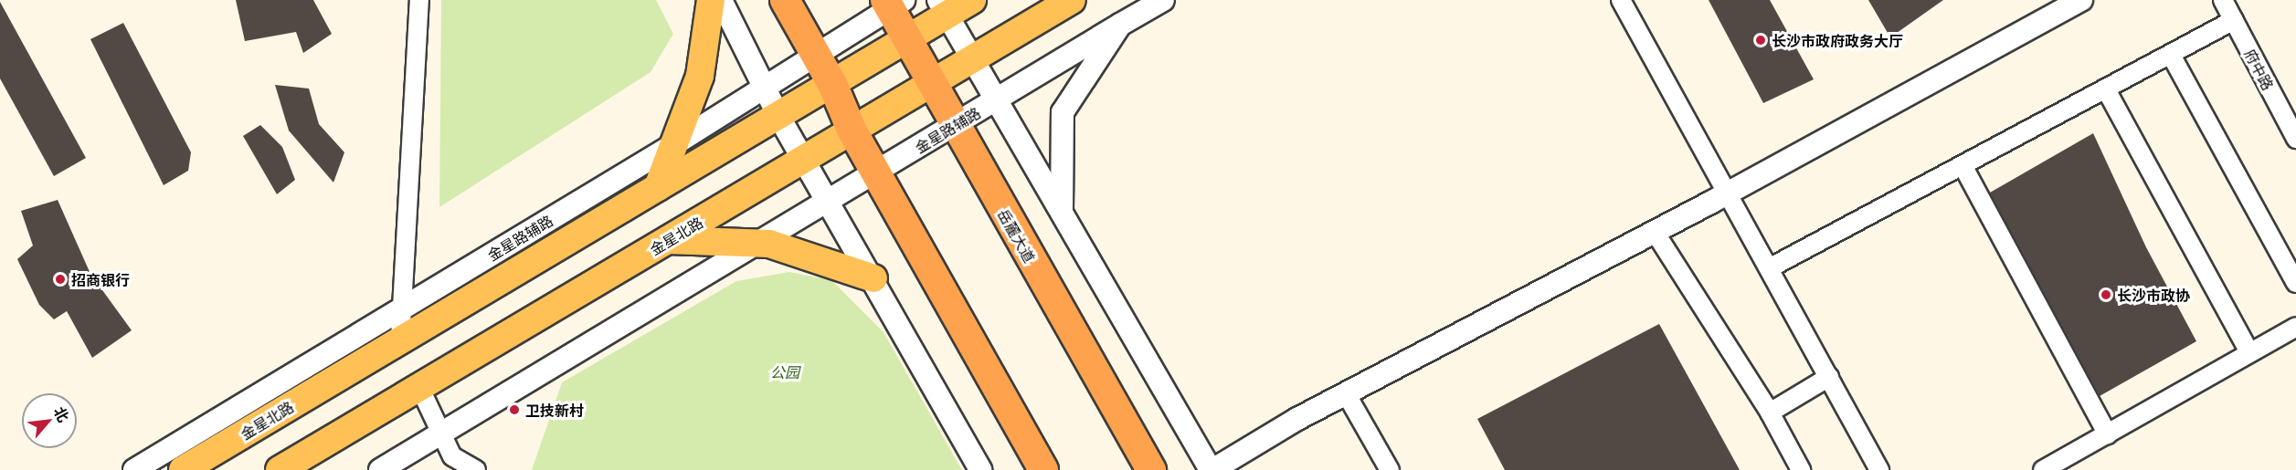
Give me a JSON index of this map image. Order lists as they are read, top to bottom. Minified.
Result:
{"streets":{"highway":["岳麓大道"],"main road":["金星北路"],"street":["府中路","金星路辅路"]},"crossings":[["金星路辅路","岳麓大道"],["金星北路","岳麓大道"]],"parks":["公园"],"places":["长沙市政府政务大厅","招商银行","长沙市政协","卫技新村"],"north":"top right"}
